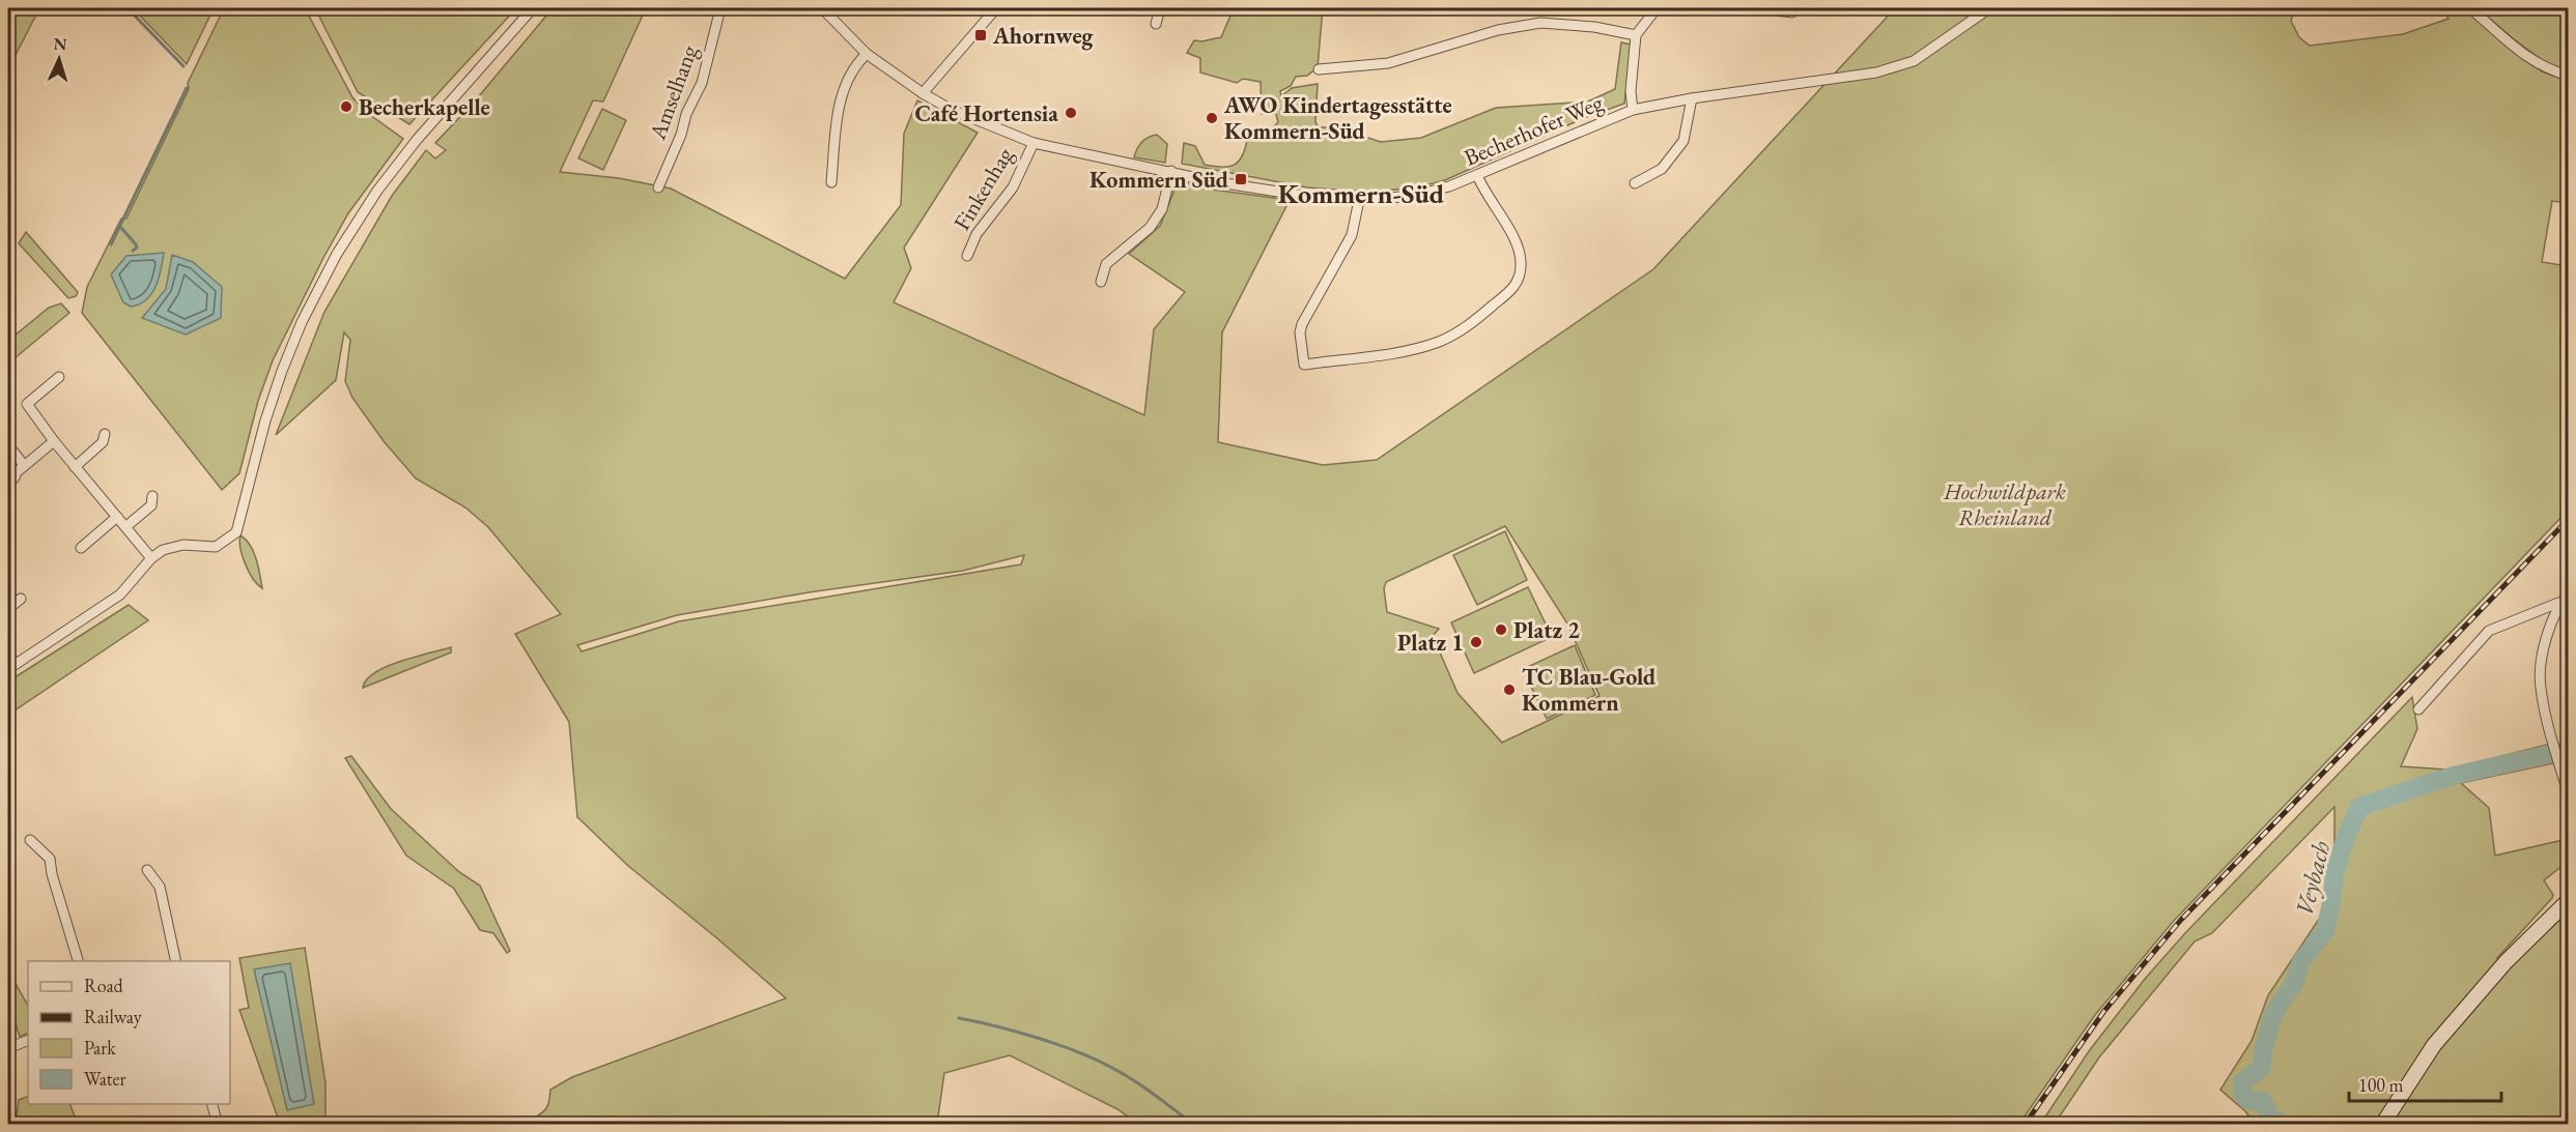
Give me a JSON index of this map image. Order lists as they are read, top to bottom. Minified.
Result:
{"streets":{"street":["Amselhang","Becherhofer Weg","Finkenhag"]},"crossings":[["Becherhofer Weg","Finkenhag"]],"districts":["Kommern-Süd"],"water":["Veybach"],"parks":["Hochwildpark Rheinland"],"places":{"transit":["Ahornweg","Kommern Süd"],"other":["Becherkapelle","Café Hortensia","AWO Kindertagesstätte Kommern-Süd","Platz 2","Platz 1","TC Blau-Gold Kommern"]},"legend":["Road","Railway","Park","Water"],"scale_bar":"100 m","north":"top"}
